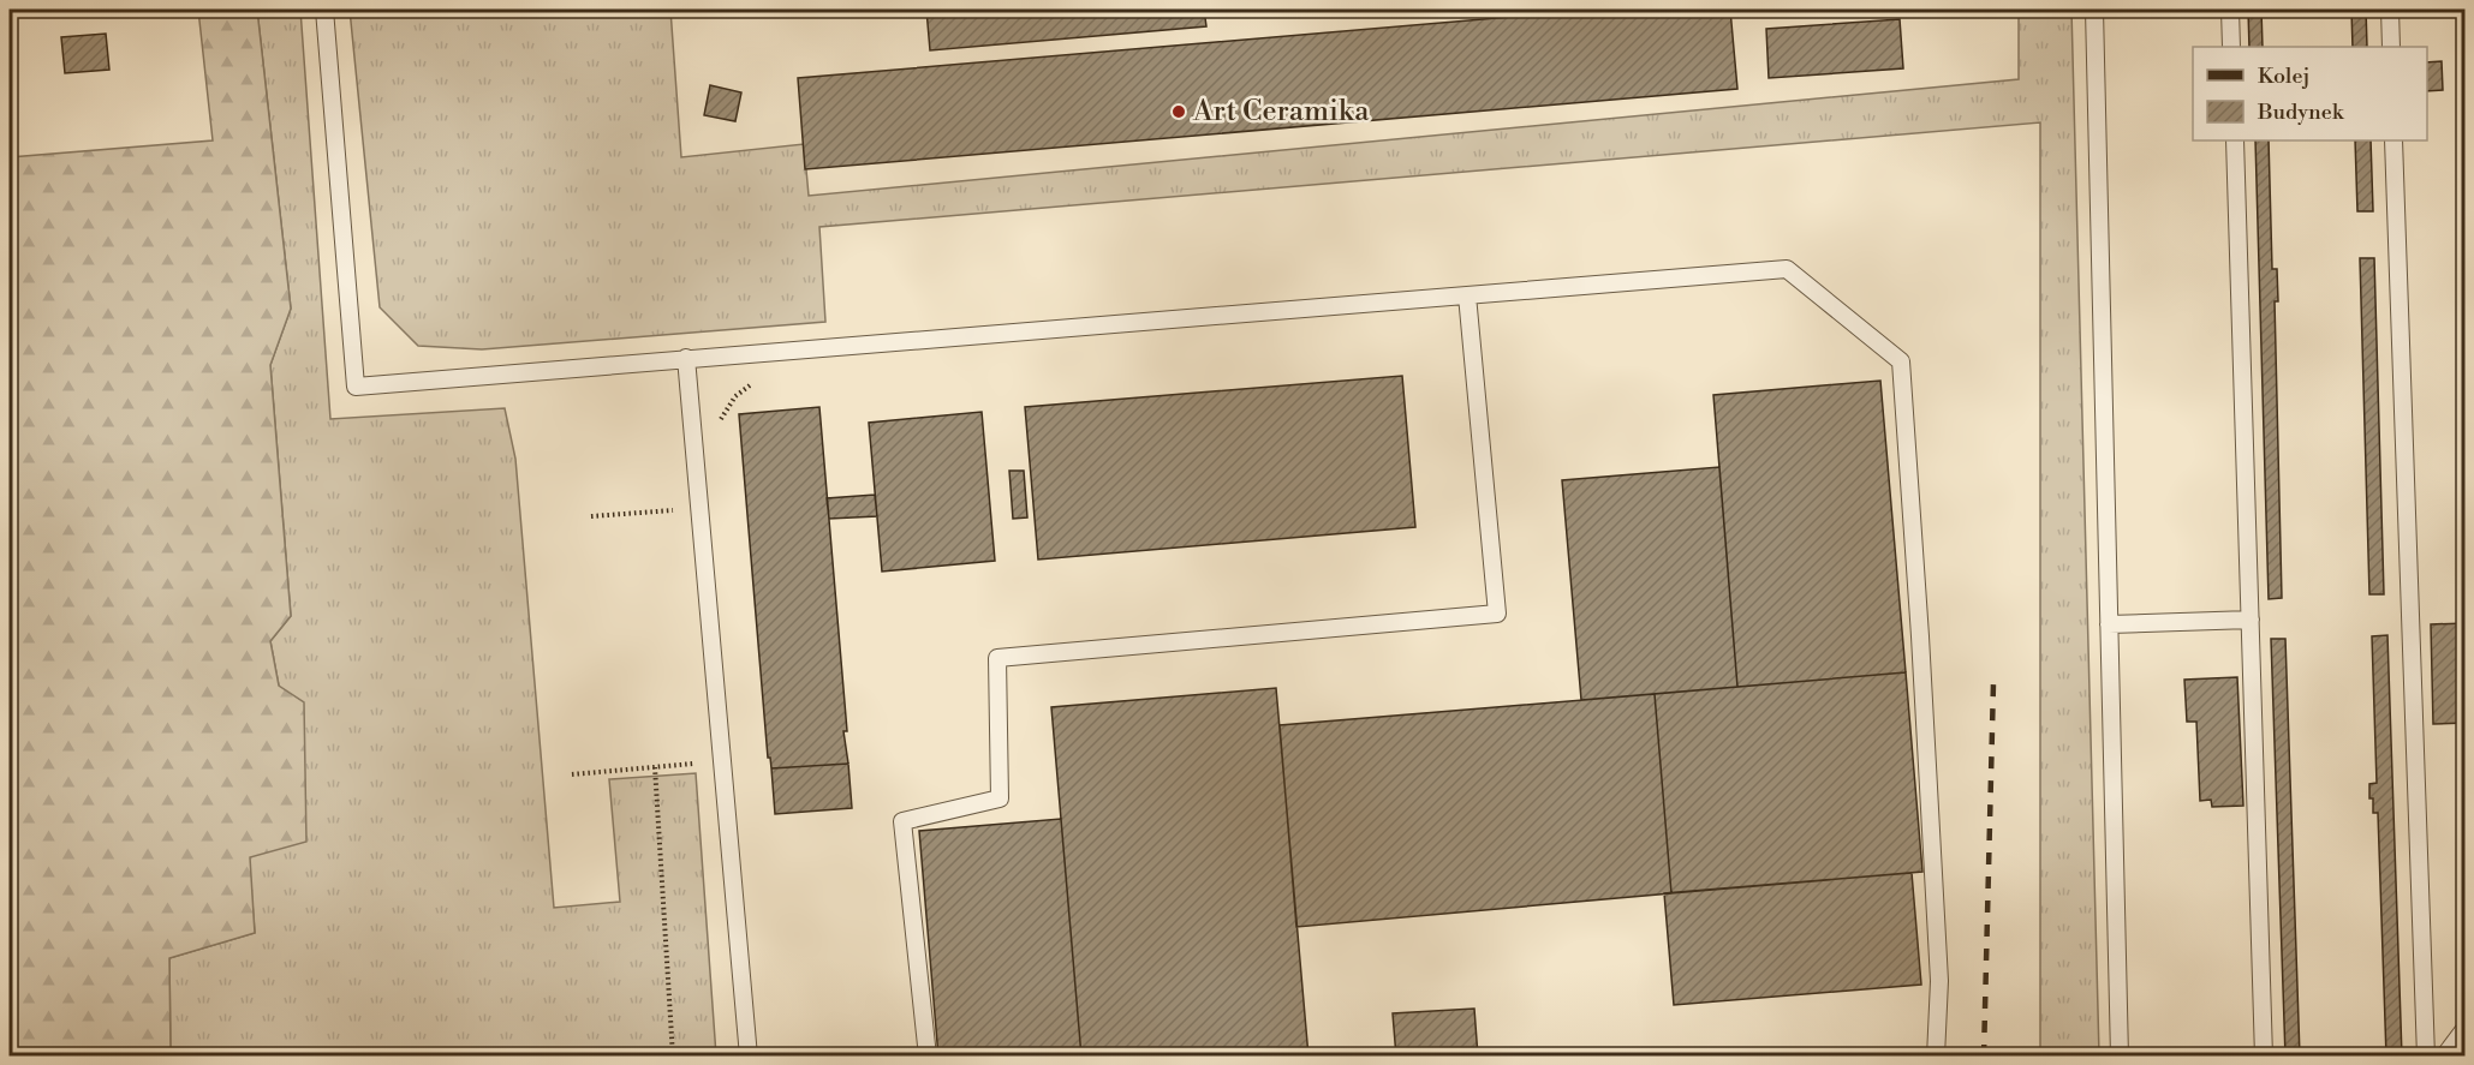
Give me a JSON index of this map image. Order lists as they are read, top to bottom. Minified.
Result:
{"places":["Art Ceramika"],"legend":["Kolej","Budynek"]}
